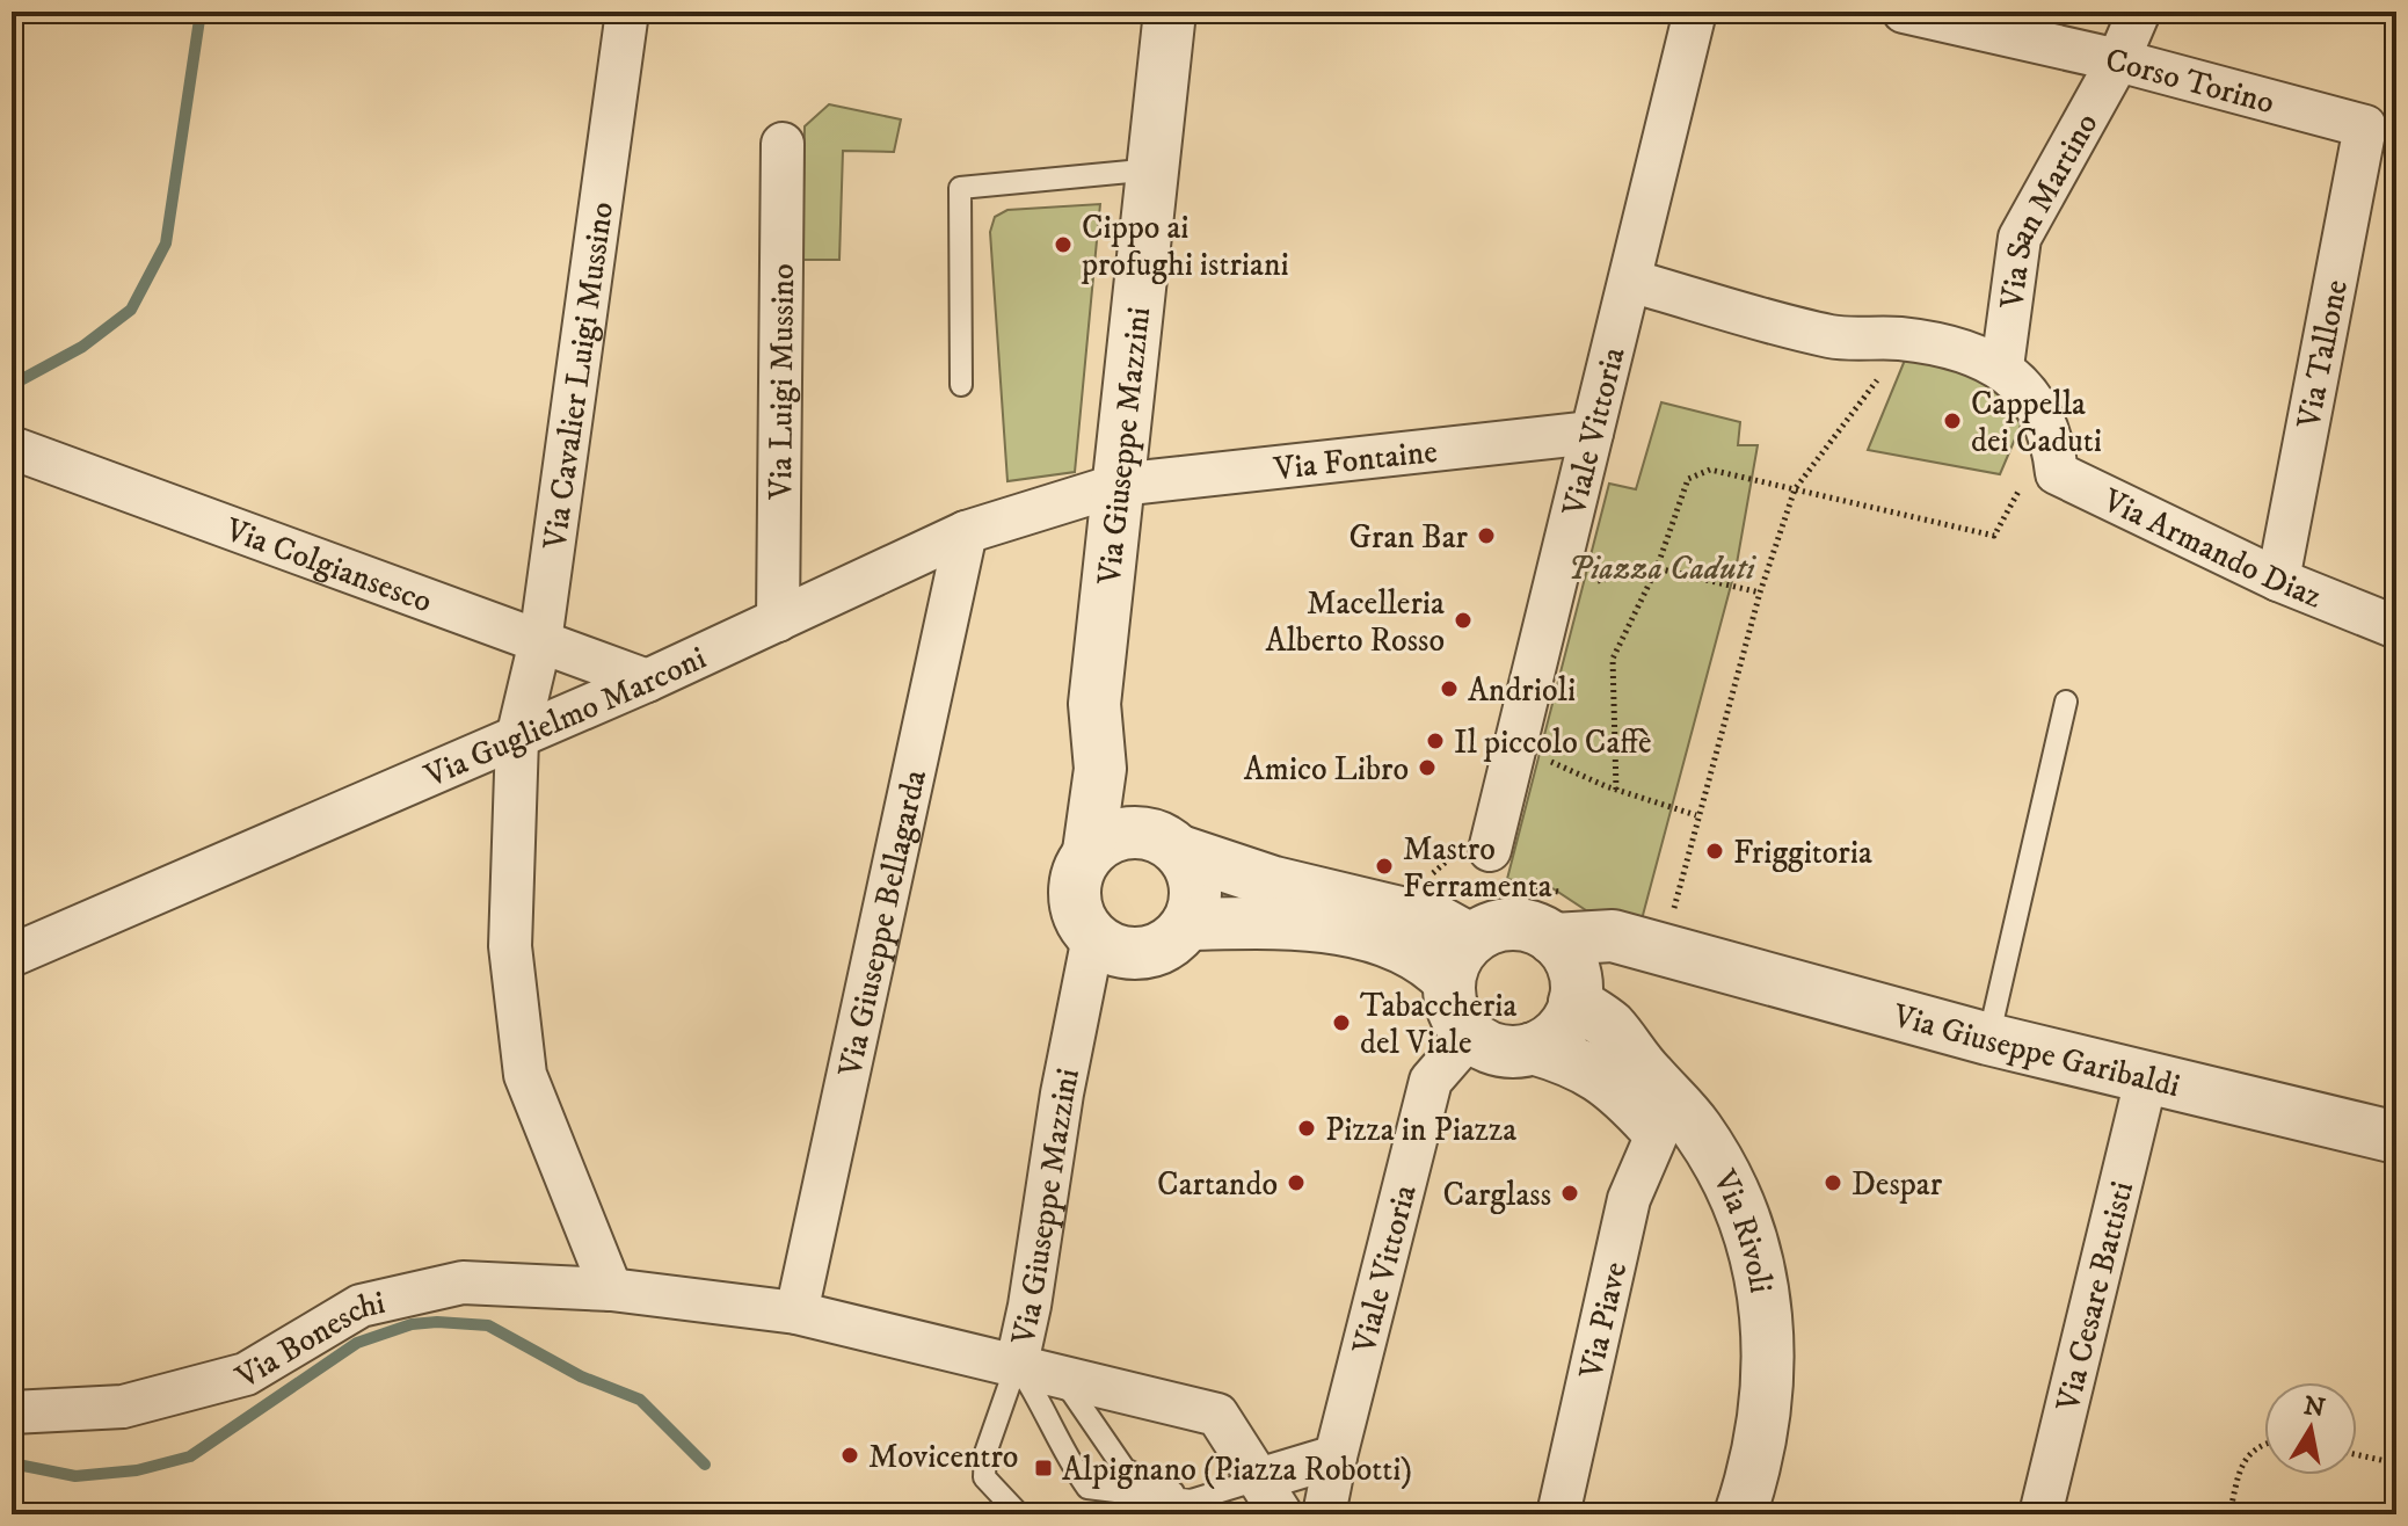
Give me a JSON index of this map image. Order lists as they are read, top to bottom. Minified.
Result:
{"streets":{"street":["Corso Torino","Via San Martino","Via Tallone","Via Cavalier Luigi Mussino","Via Luigi Mussino","Viale Vittoria","Via Giuseppe Mazzini","Via Fontaine","Via Armando Diaz","Via Colgiansesco","Via Guglielmo Marconi","Via Giuseppe Bellagarda","Via Giuseppe Garibaldi","Via Rivoli","Via Cesare Battisti","Via Piave","Via Boneschi"]},"crossings":[["Corso Torino","Via San Martino"],["Corso Torino","Via Tallone"],["Via San Martino","Via Armando Diaz"],["Via Tallone","Via Armando Diaz"],["Via Cavalier Luigi Mussino","Via Colgiansesco"],["Via Cavalier Luigi Mussino","Via Guglielmo Marconi"],["Via Luigi Mussino","Via Guglielmo Marconi"],["Viale Vittoria","Via Fontaine"],["Viale Vittoria","Via Giuseppe Garibaldi"],["Viale Vittoria","Via Rivoli"],["Via Giuseppe Mazzini","Via Fontaine"],["Via Giuseppe Mazzini","Via Guglielmo Marconi"],["Via Giuseppe Mazzini","Via Boneschi"],["Via Fontaine","Via Guglielmo Marconi"],["Via Colgiansesco","Via Guglielmo Marconi"],["Via Guglielmo Marconi","Via Giuseppe Bellagarda"],["Via Giuseppe Bellagarda","Via Boneschi"],["Via Giuseppe Garibaldi","Via Rivoli"],["Via Giuseppe Garibaldi","Via Cesare Battisti"],["Via Rivoli","Via Piave"]],"parks":["Piazza Caduti"],"places":{"other":["Cippo ai profughi istriani","Cappella dei Caduti","Gran Bar","Macelleria Alberto Rosso","Andrioli","Il piccolo Caffè","Amico Libro","Friggitoria","Mastro Ferramenta","Tabaccheria del Viale","Pizza in Piazza","Cartando","Despar","Carglass","Movicentro"],"transit":["Alpignano (Piazza Robotti)"]},"north":"top"}
